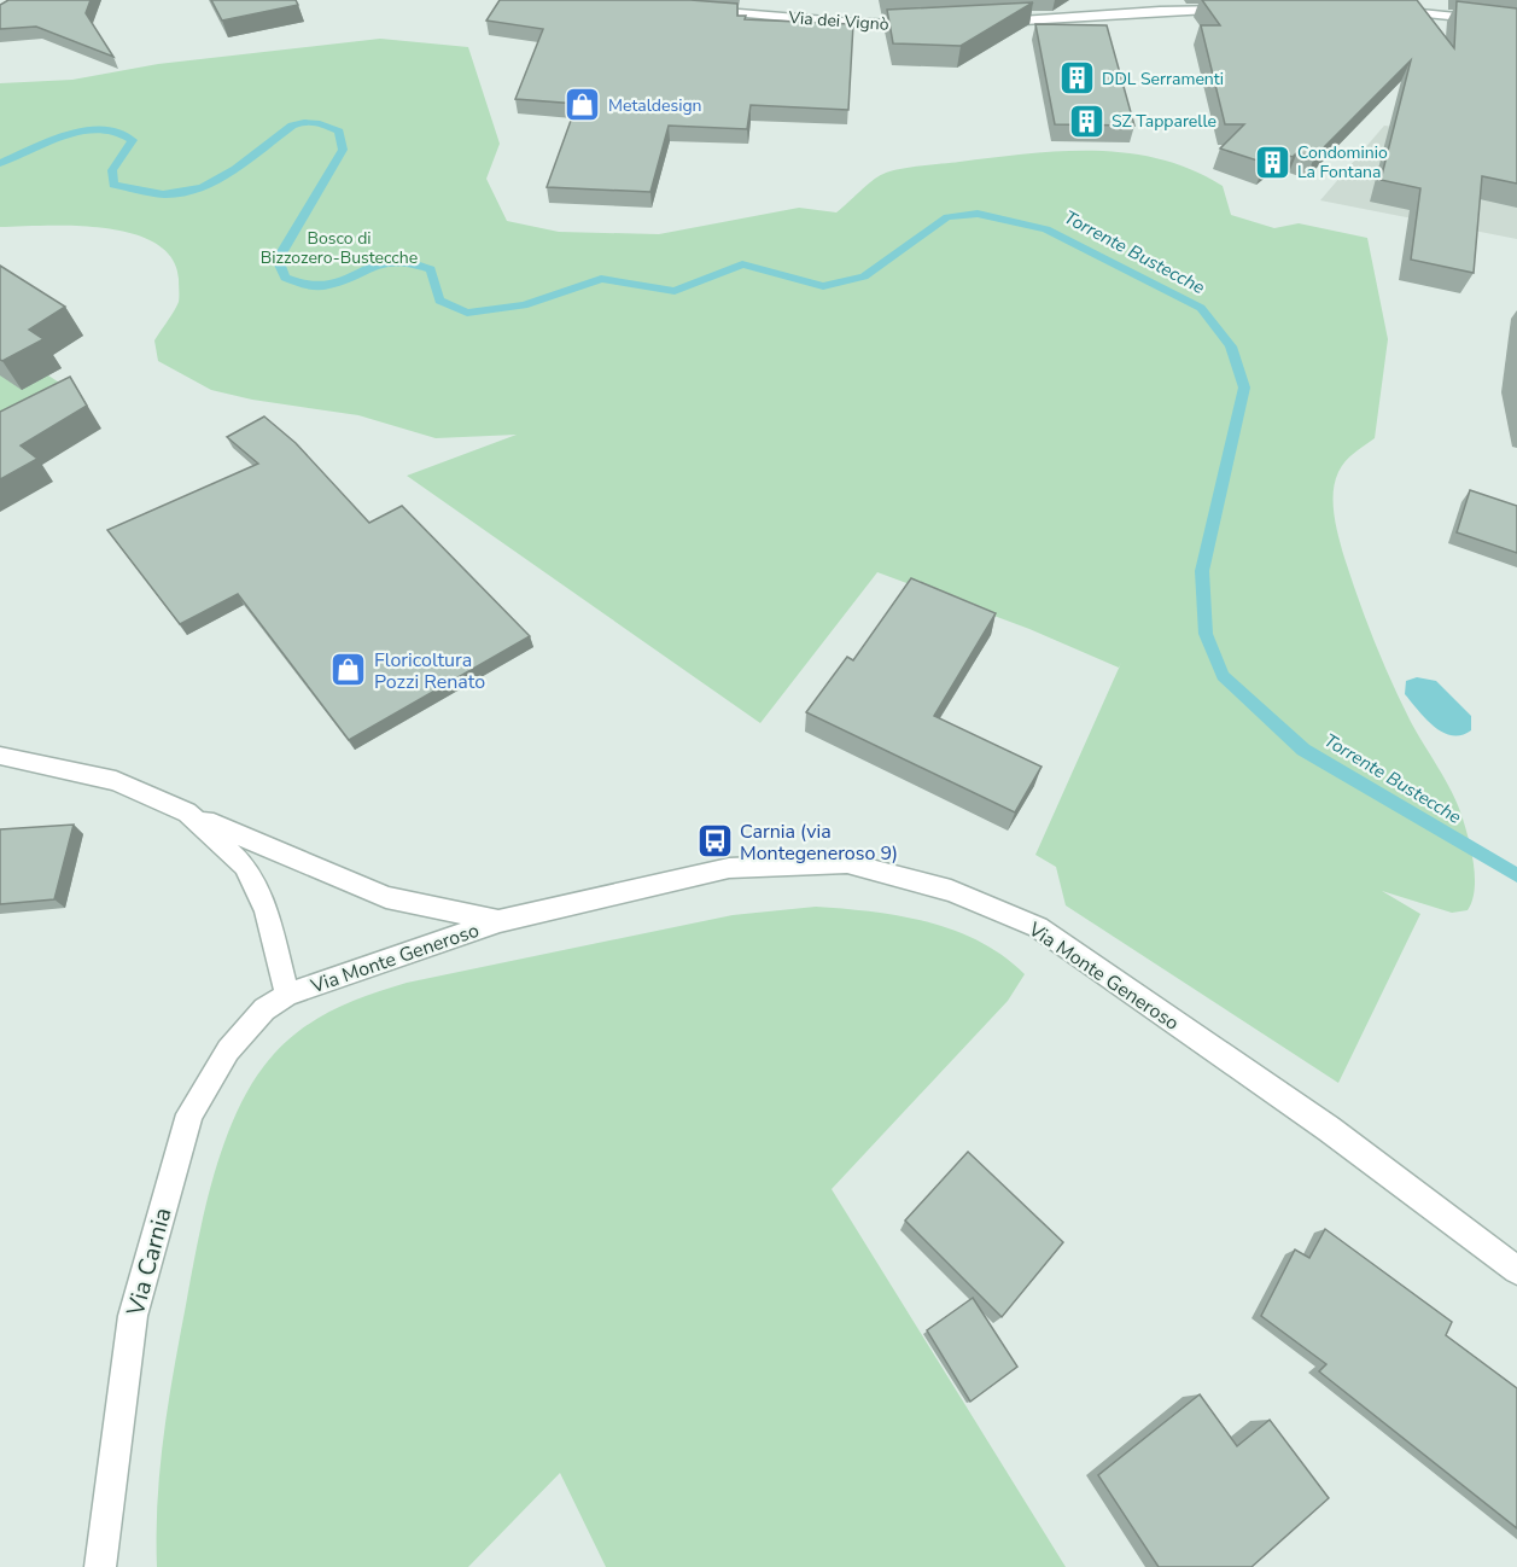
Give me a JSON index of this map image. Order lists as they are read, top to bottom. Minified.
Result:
{"streets":{"street":["Via dei Vignò","Via Monte Generoso","Via Carnia"]},"crossings":[["Via Monte Generoso","Via Carnia"]],"water":["Torrente Bustecche"],"parks":["Bosco di Bizzozero-Bustecche"],"places":{"building":["DDL Serramenti","SZ Tapparelle","Condominio La Fontana"],"shop":["Metaldesign","Floricoltura Pozzi Renato"],"bus stop":["Carnia (via Montegeneroso 9)"]}}
